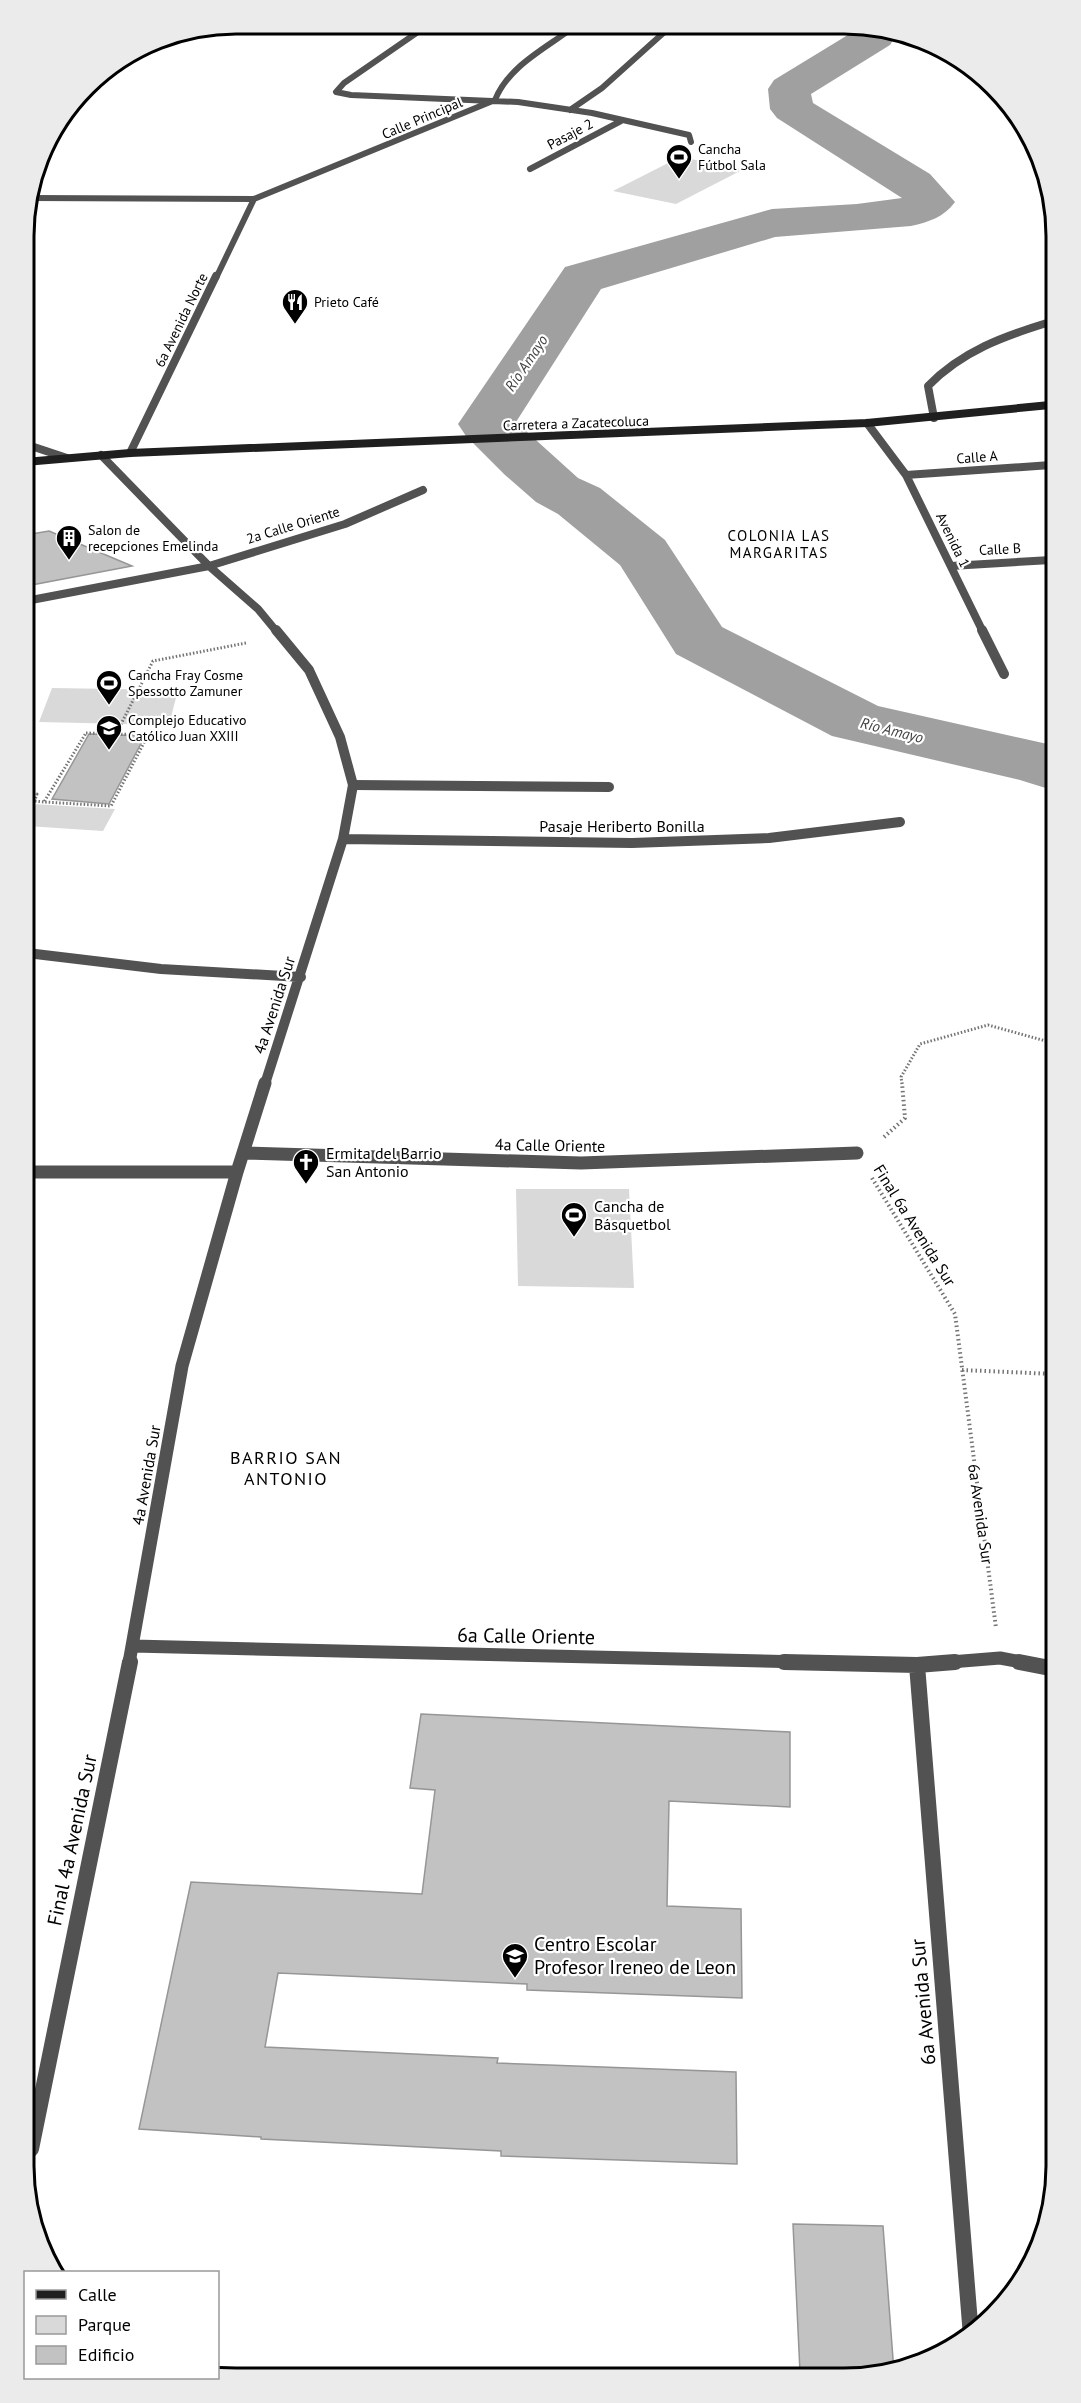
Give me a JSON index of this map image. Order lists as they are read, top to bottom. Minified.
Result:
{"streets":{"main road":["Carretera a Zacatecoluca"],"street":["Calle Principal","Pasaje 2","6a Avenida Norte","Calle A","2a Calle Oriente","Avenida 1","Calle B","Pasaje Heriberto Bonilla","4a Avenida Sur","4a Calle Oriente","6a Avenida Sur","6a Calle Oriente","Final 4a Avenida Sur"],"path":["Final 6a Avenida Sur"]},"crossings":[["Calle Principal","6a Avenida Norte"],["6a Avenida Norte","Carretera a Zacatecoluca"],["Carretera a Zacatecoluca","Avenida 1"],["Carretera a Zacatecoluca","4a Avenida Sur"],["Calle A","Avenida 1"],["2a Calle Oriente","4a Avenida Sur"],["Avenida 1","Calle B"],["Pasaje Heriberto Bonilla","4a Avenida Sur"],["4a Avenida Sur","4a Calle Oriente"],["4a Avenida Sur","6a Calle Oriente"],["4a Avenida Sur","Final 4a Avenida Sur"],["4a Calle Oriente","Final 6a Avenida Sur"],["Final 6a Avenida Sur","6a Avenida Sur"],["6a Avenida Sur","6a Calle Oriente"],["6a Calle Oriente","Final 4a Avenida Sur"]],"districts":["COLONIA LAS MARGARITAS","BARRIO SAN ANTONIO"],"water":["Río Amayo"],"places":{"sports":["Cancha Fútbol Sala","Cancha Fray Cosme Spessotto Zamuner","Cancha de Básquetbol"],"restaurant":["Prieto Café"],"building":["Salon de recepciones Emelinda"],"school or university":["Complejo Educativo Católico Juan XXIII","Centro Escolar Profesor Ireneo de Leon"],"church":["Ermita del Barrio San Antonio"]},"legend":["Calle","Parque","Edificio"]}
